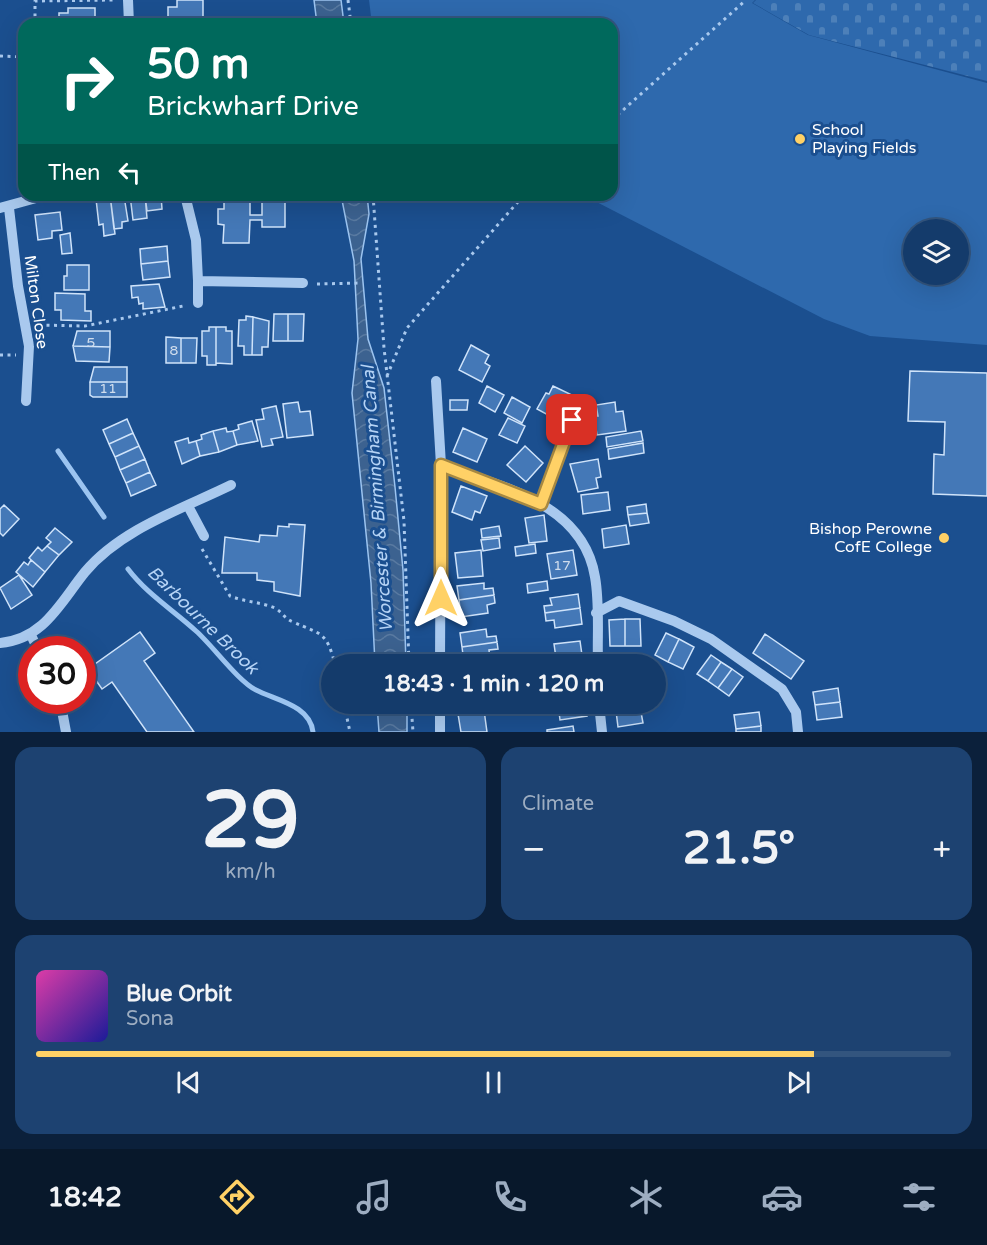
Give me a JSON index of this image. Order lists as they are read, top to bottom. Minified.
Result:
{"streets":{"street":["Milton Close"]},"water":["Worcester & Birmingham Canal","Barbourne Brook"],"places":["School Playing Fields","Bishop Perowne CofE College"],"house_numbers":["5","8","11","17"],"page":{"turn":["50 m","Brickwharf Drive"],"then":"Then","limit":"30","trip":"18:43 · 1 min · 120 m","tile":[["29","km/h"],"Climate"],"heat":["−","21.5°","+"],"song":["Blue Orbit","Sona"],"tabs":"18:42"}}
